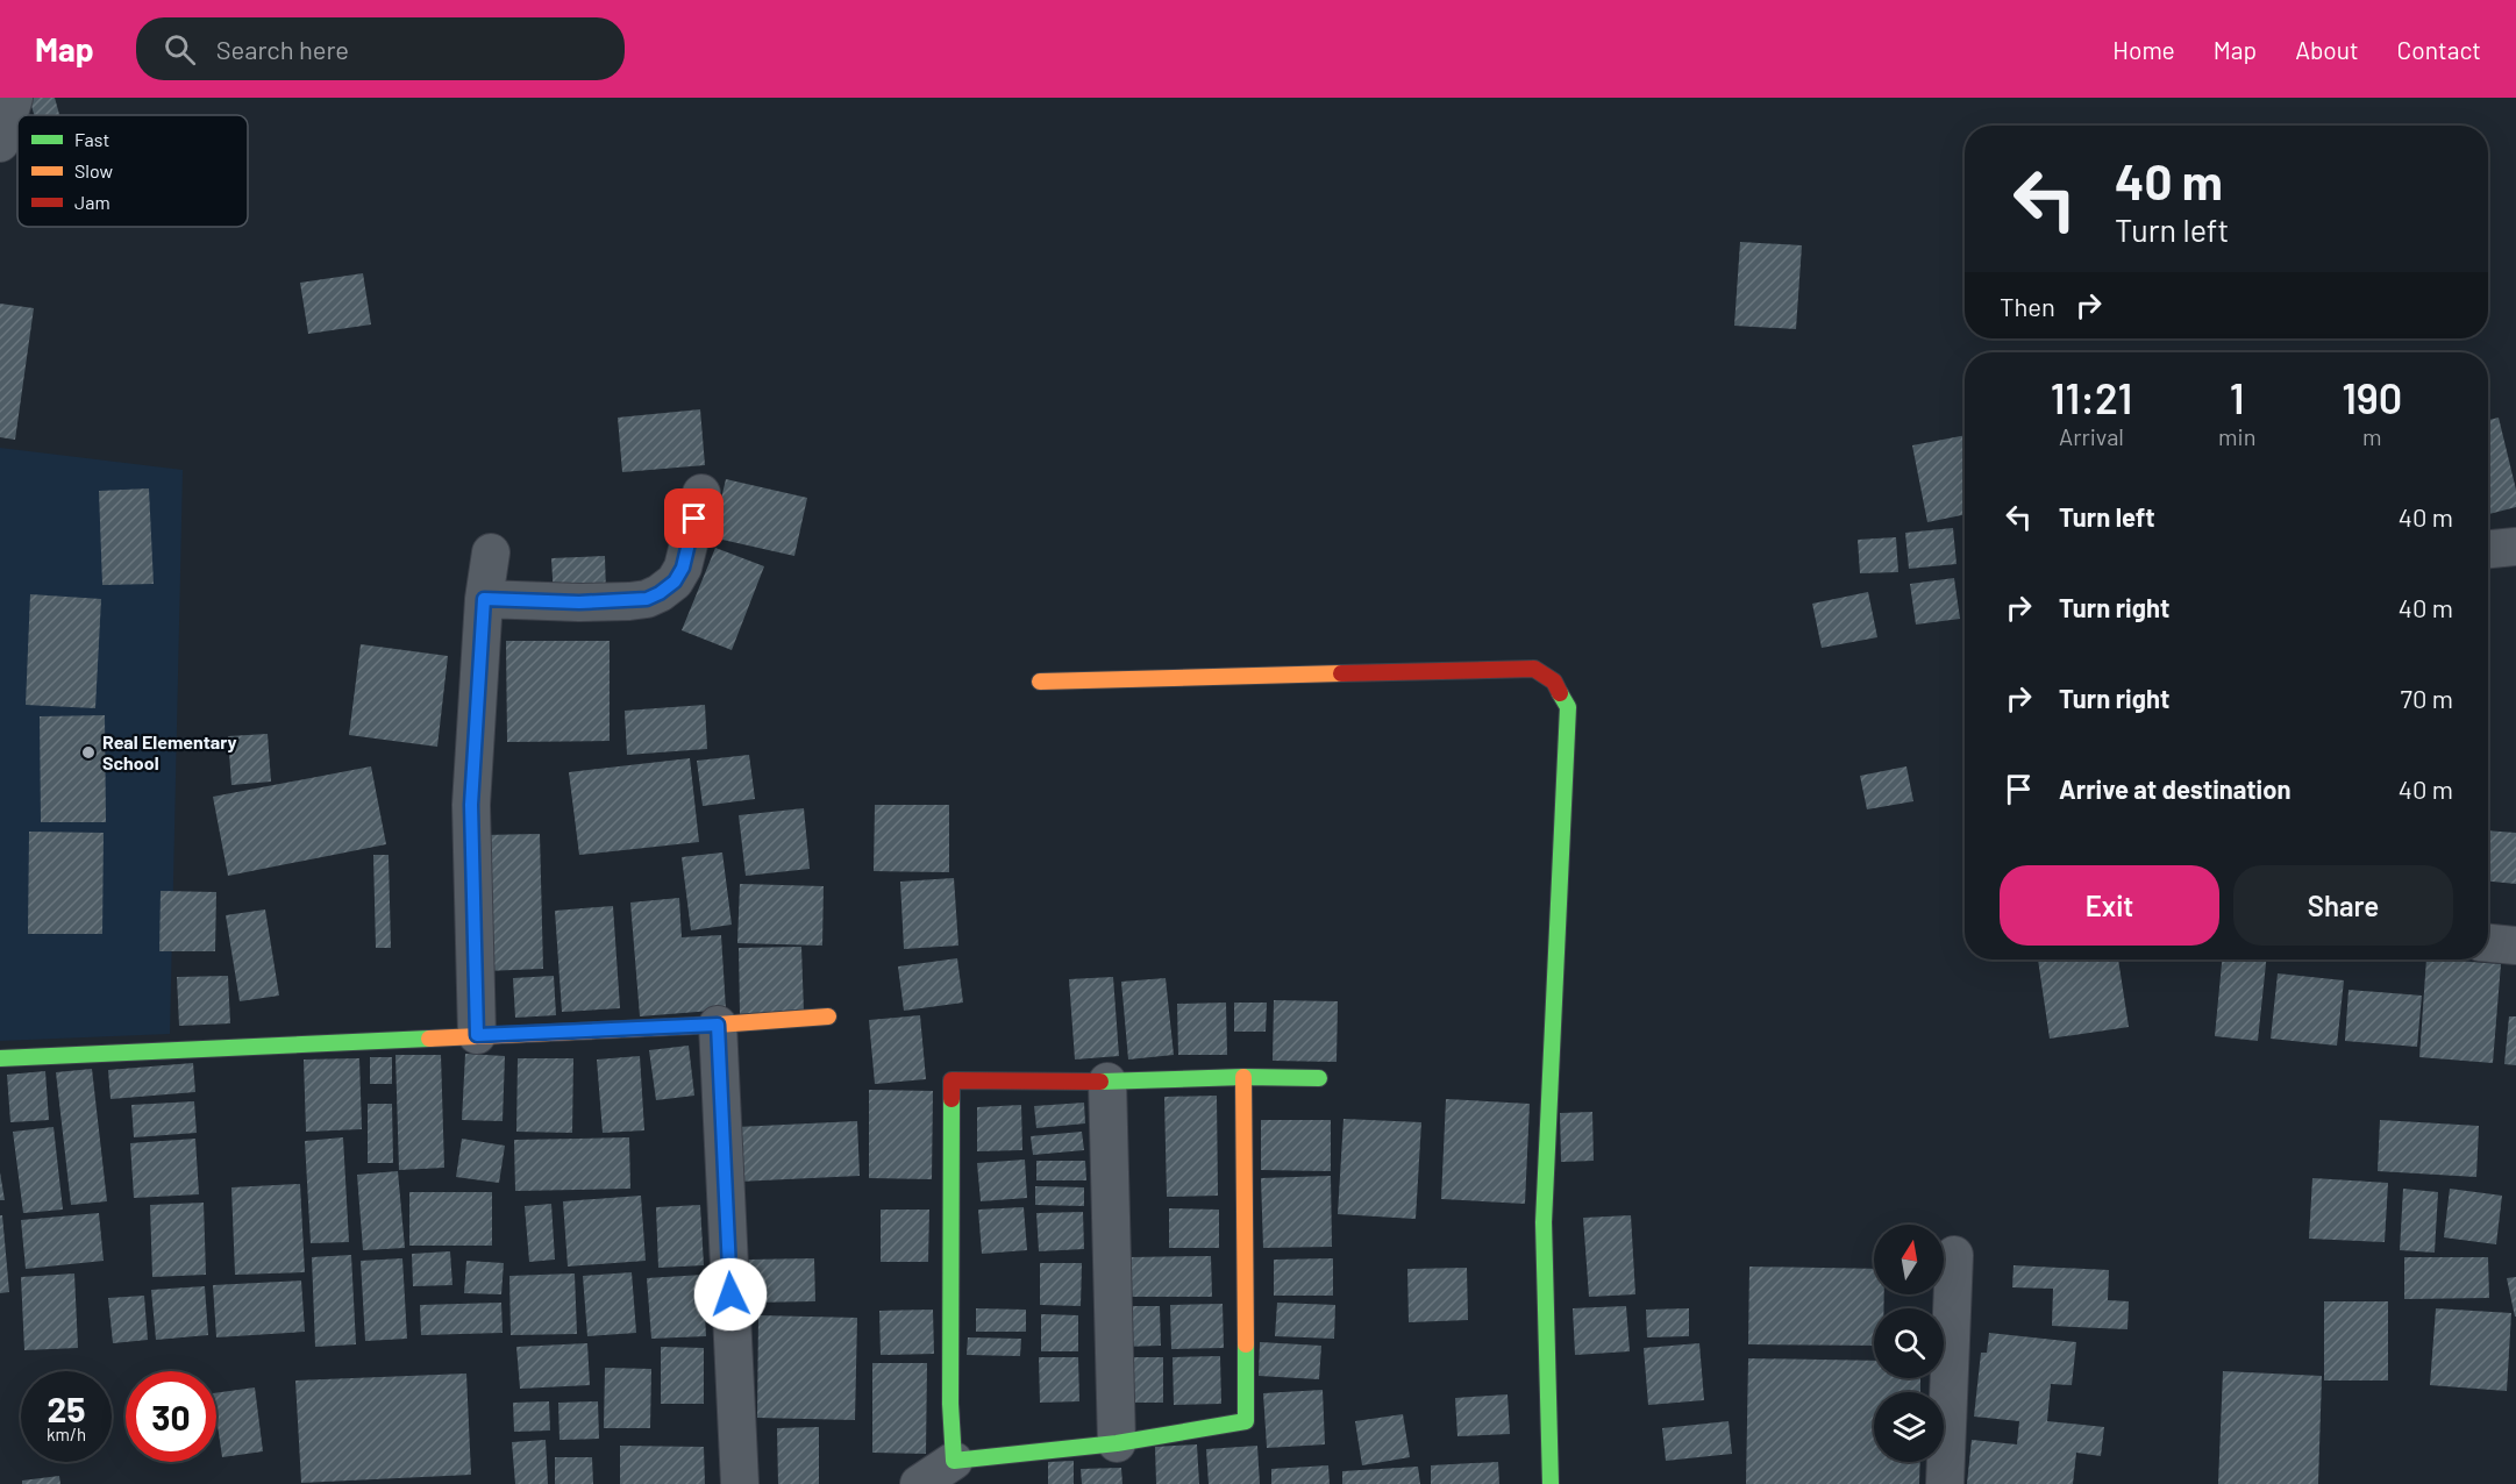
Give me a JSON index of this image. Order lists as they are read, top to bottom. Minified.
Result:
{"places":["Real Elementary School"],"legend":["Fast","Slow","Jam"],"north":"top","page":{"header":"Map","search":"Search here","nav":["Home","Map","About","Contact"],"turn":["40 m","Turn left"],"then":"Then","eta":["11:21","Arrival","1","min","190","m"],"list":[{"name":"Turn left","value":"40 m"},{"name":"Turn right","value":"40 m"},{"name":"Turn right","value":"70 m"},{"name":"Arrive at destination","value":"40 m"}],"buttons":["Exit","Share"],"speed":"25 km/h","limit":"30"}}
